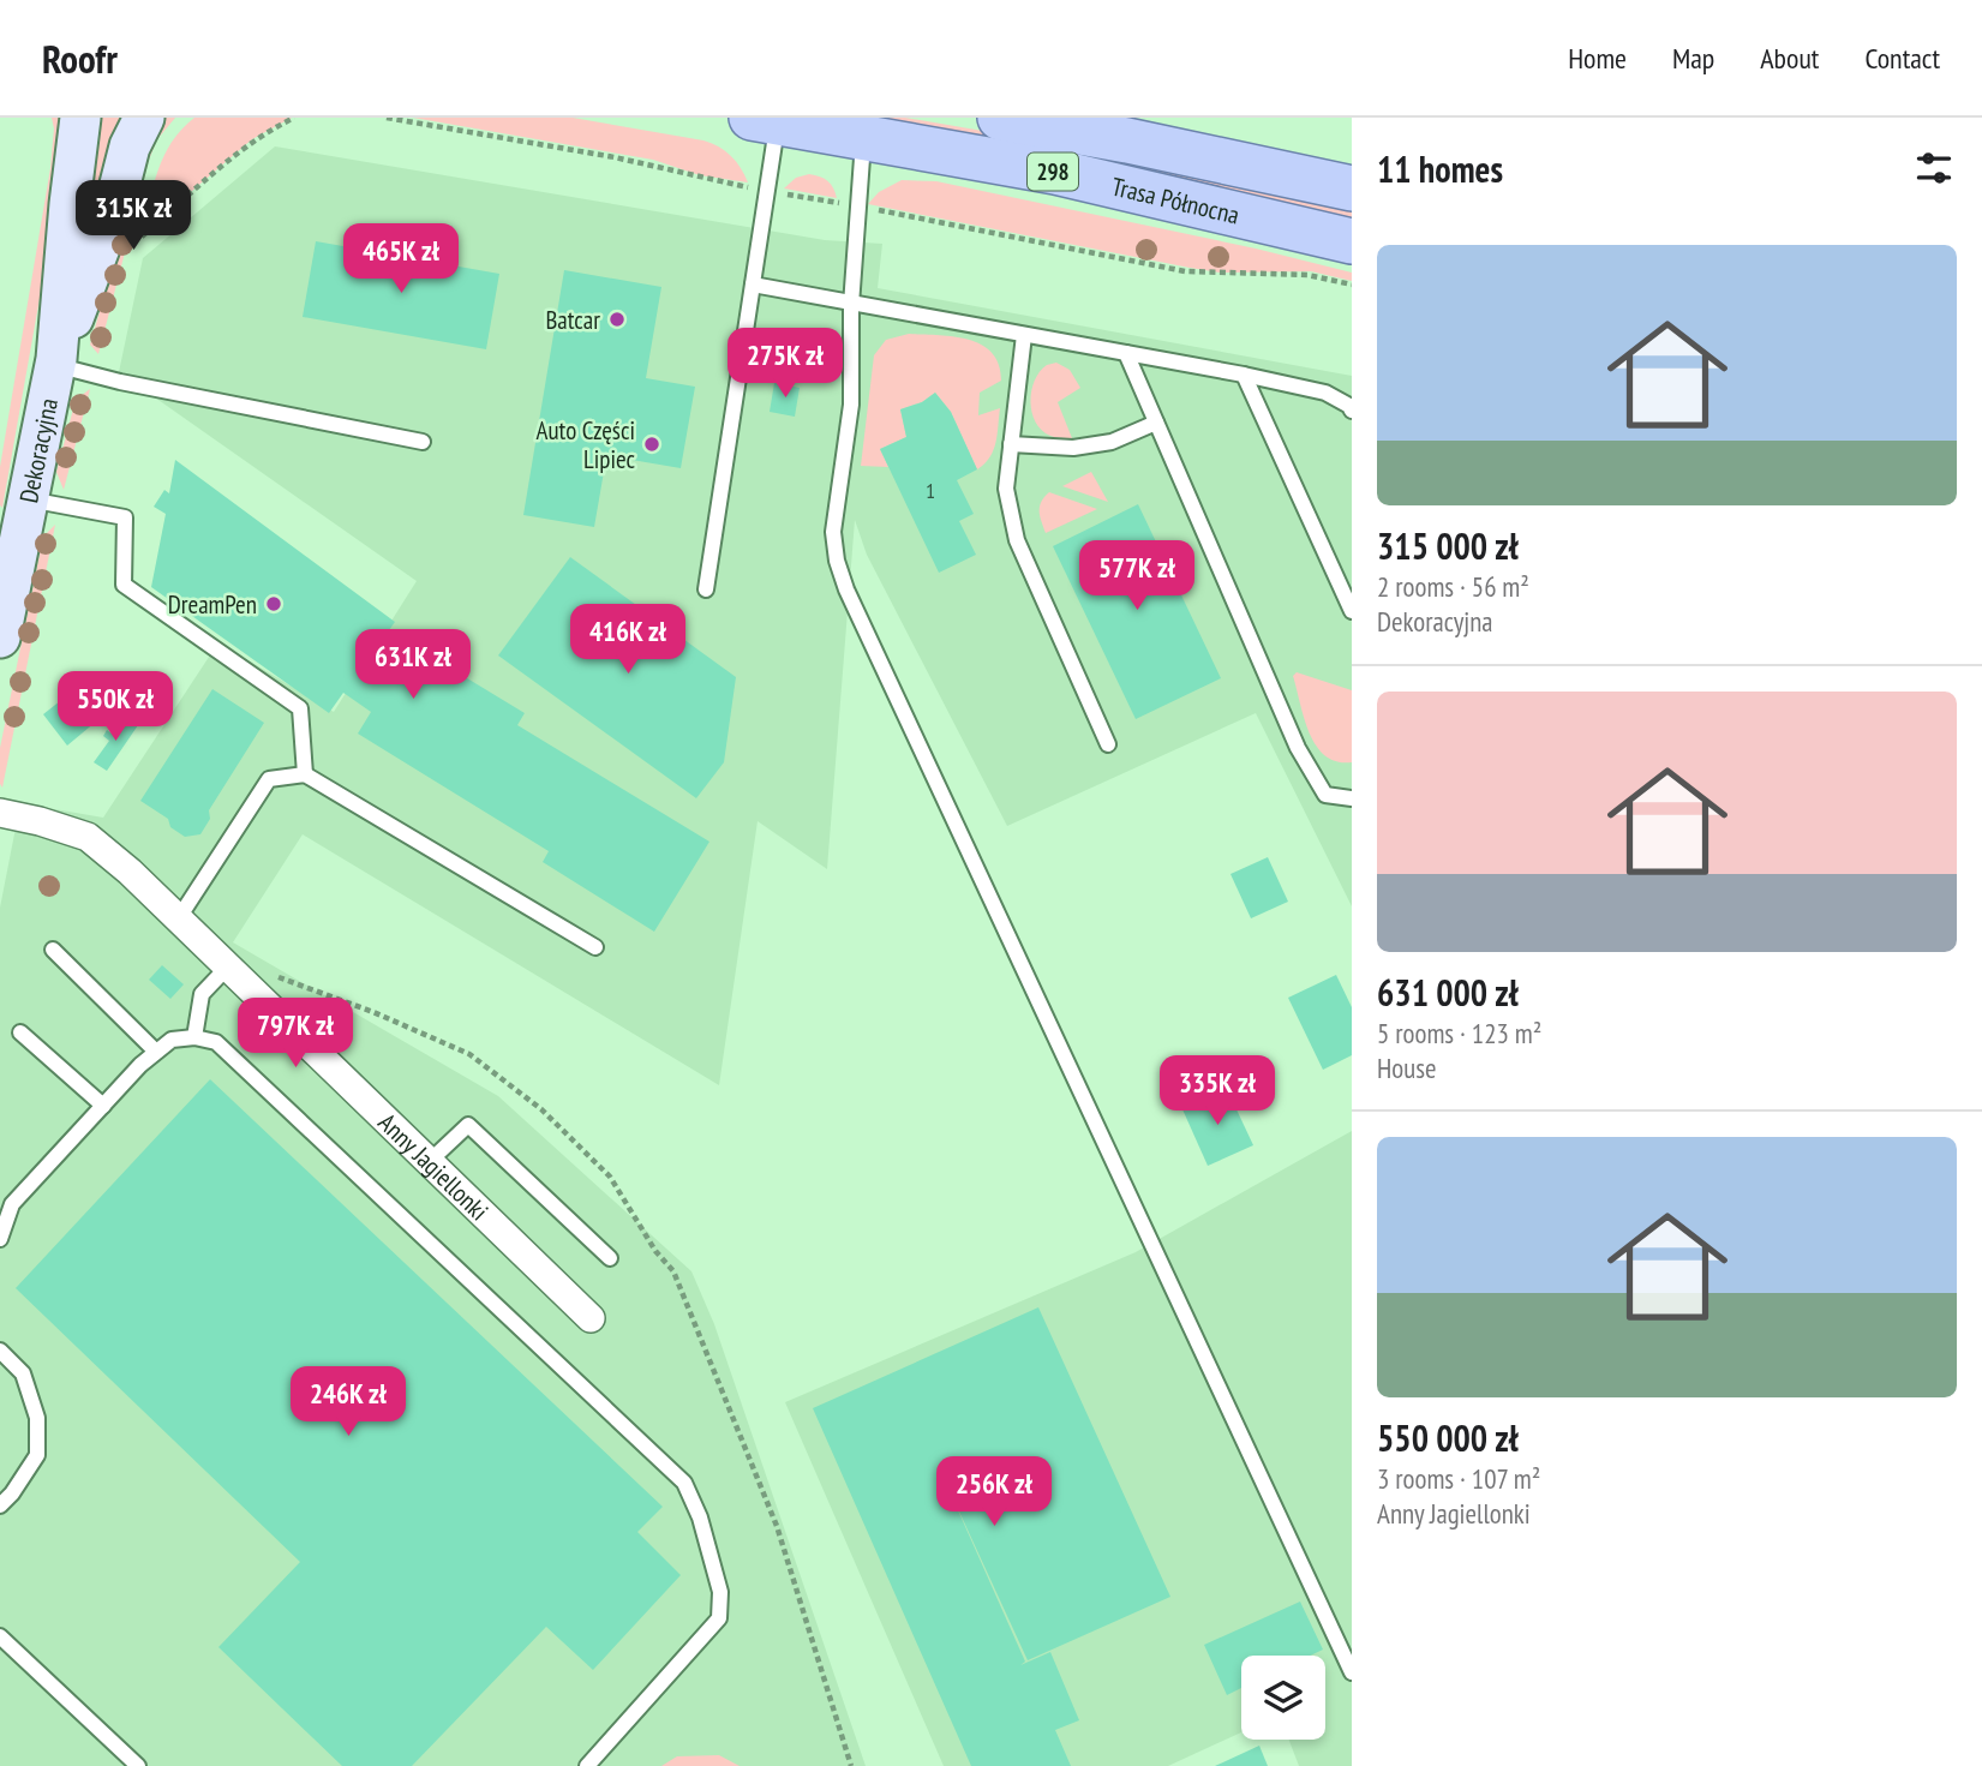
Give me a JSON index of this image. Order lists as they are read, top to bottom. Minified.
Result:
{"streets":{"main road":["298","Trasa Północna"],"street":["Dekoracyjna","Anny Jagiellonki"]},"places":["Batcar","Auto Części Lipiec","DreamPen"],"house_numbers":["1"],"page":{"header":"Roofr","nav":["Home","Map","About","Contact"],"heading":"11 homes","price":["315K zł","465K zł","275K zł","577K zł","416K zł","631K zł","550K zł","797K zł","335K zł","246K zł","256K zł"],"list":[{"name":"315 000 zł","note":"2 rooms · 56 m² · Dekoracyjna"},{"name":"631 000 zł","note":"5 rooms · 123 m² · House"},{"name":"550 000 zł","note":"3 rooms · 107 m² · Anny Jagiellonki"}]}}
